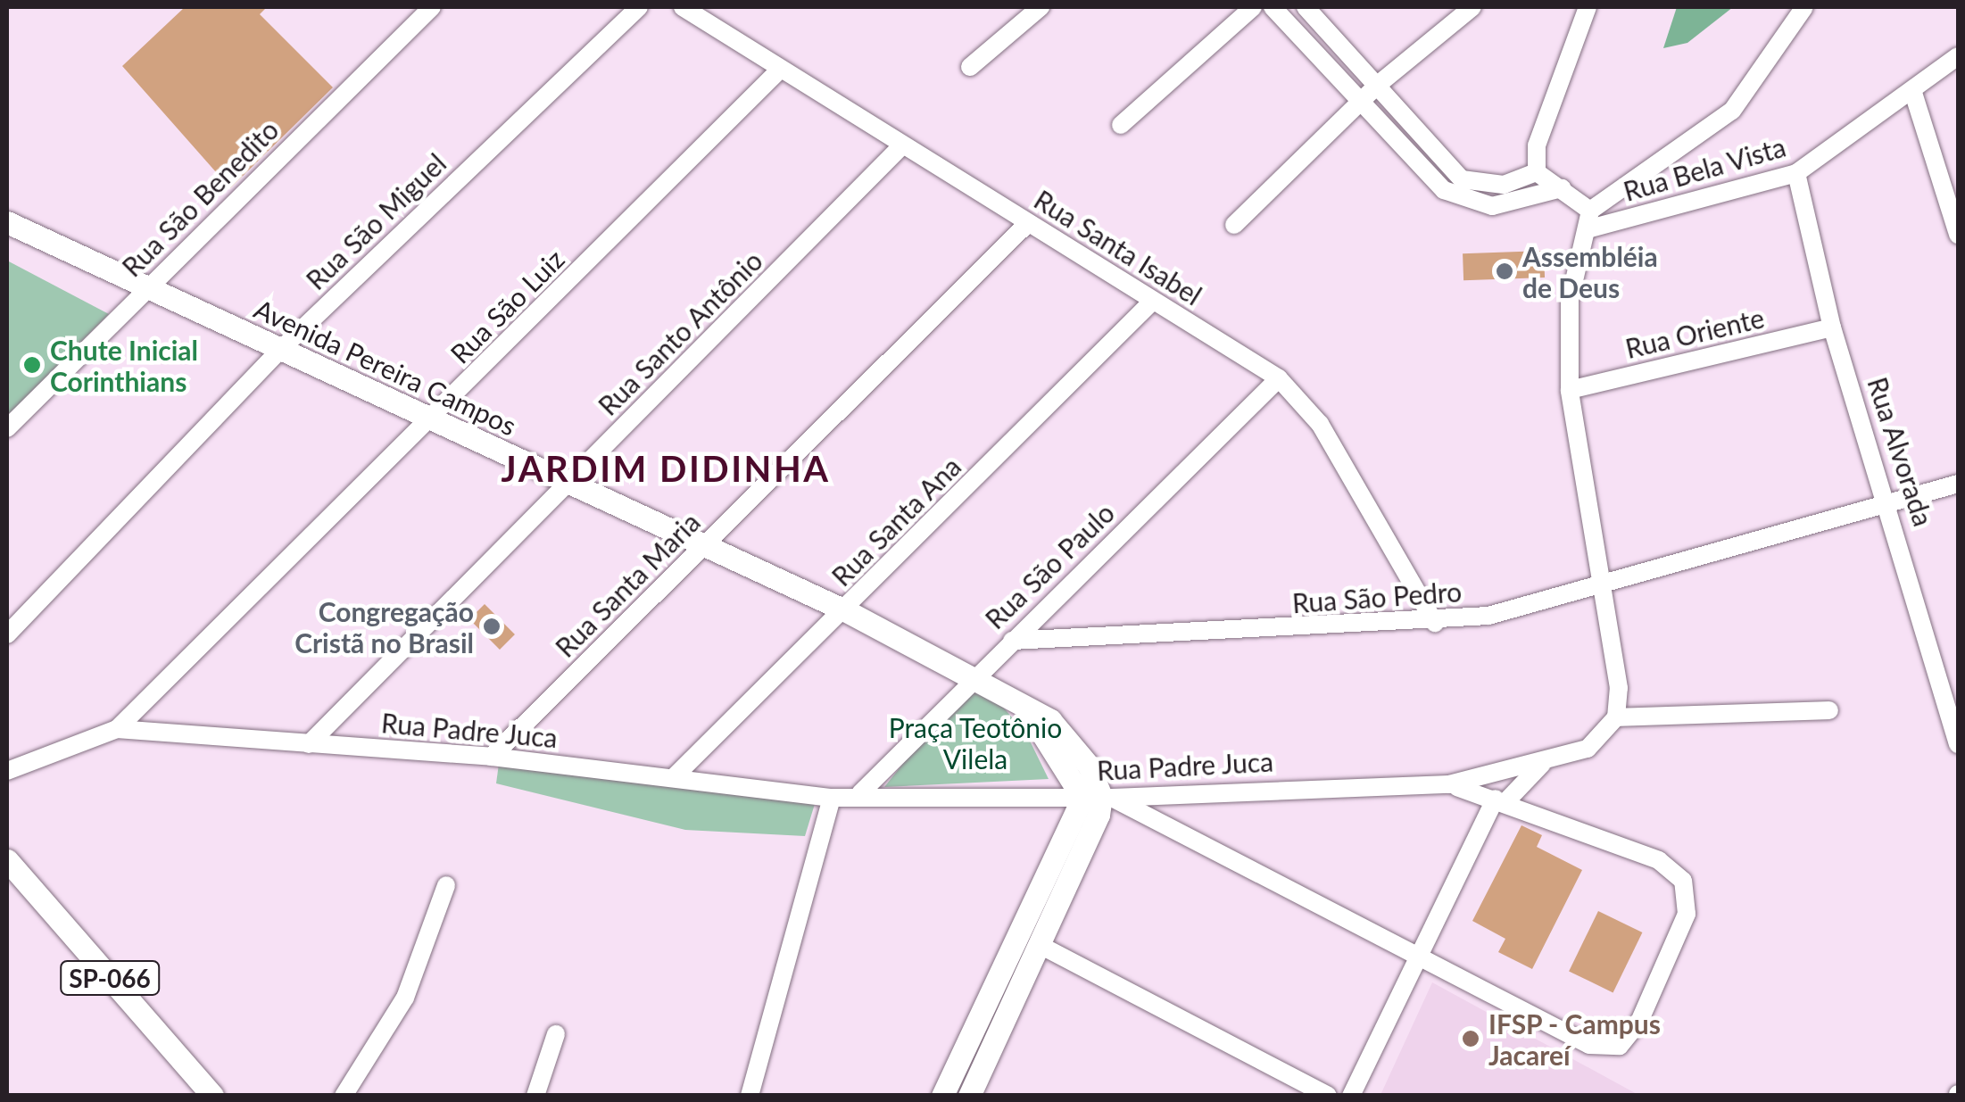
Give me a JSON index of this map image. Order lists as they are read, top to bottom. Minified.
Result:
{"streets":{"main road":["Avenida Pereira Campos","SP-066"],"street":["Rua Bela Vista","Rua São Benedito","Rua São Miguel","Rua Santa Isabel","Rua São Luiz","Rua Santo Antônio","Rua Oriente","Rua Alvorada","Rua Santa Ana","Rua São Paulo","Rua Santa Maria","Rua São Pedro","Rua Padre Juca"]},"crossings":[["Rua Bela Vista","Rua Alvorada"],["Rua São Benedito","Avenida Pereira Campos"],["Rua São Miguel","Avenida Pereira Campos"],["Rua Santa Isabel","Rua São Luiz"],["Rua Santa Isabel","Rua Santo Antônio"],["Rua Santa Isabel","Rua Santa Ana"],["Rua Santa Isabel","Rua São Paulo"],["Rua Santa Isabel","Rua Santa Maria"],["Rua Santa Isabel","Rua São Pedro"],["Rua São Luiz","Avenida Pereira Campos"],["Rua São Luiz","Rua Padre Juca"],["Rua Santo Antônio","Avenida Pereira Campos"],["Rua Santo Antônio","Rua Padre Juca"],["Rua Oriente","Rua Alvorada"],["Avenida Pereira Campos","Rua Santa Ana"],["Avenida Pereira Campos","Rua São Paulo"],["Avenida Pereira Campos","Rua Santa Maria"],["Avenida Pereira Campos","Rua Padre Juca"],["Rua Alvorada","Rua São Pedro"],["Rua Santa Ana","Rua Padre Juca"],["Rua São Paulo","Rua São Pedro"],["Rua São Paulo","Rua Padre Juca"],["Rua Santa Maria","Rua Padre Juca"]],"districts":["JARDIM DIDINHA"],"parks":["Praça Teotônio Vilela"],"places":["Assembléia de Deus","Chute Inicial Corinthians","Congregação Cristã no Brasil","IFSP - Campus Jacareí"]}
